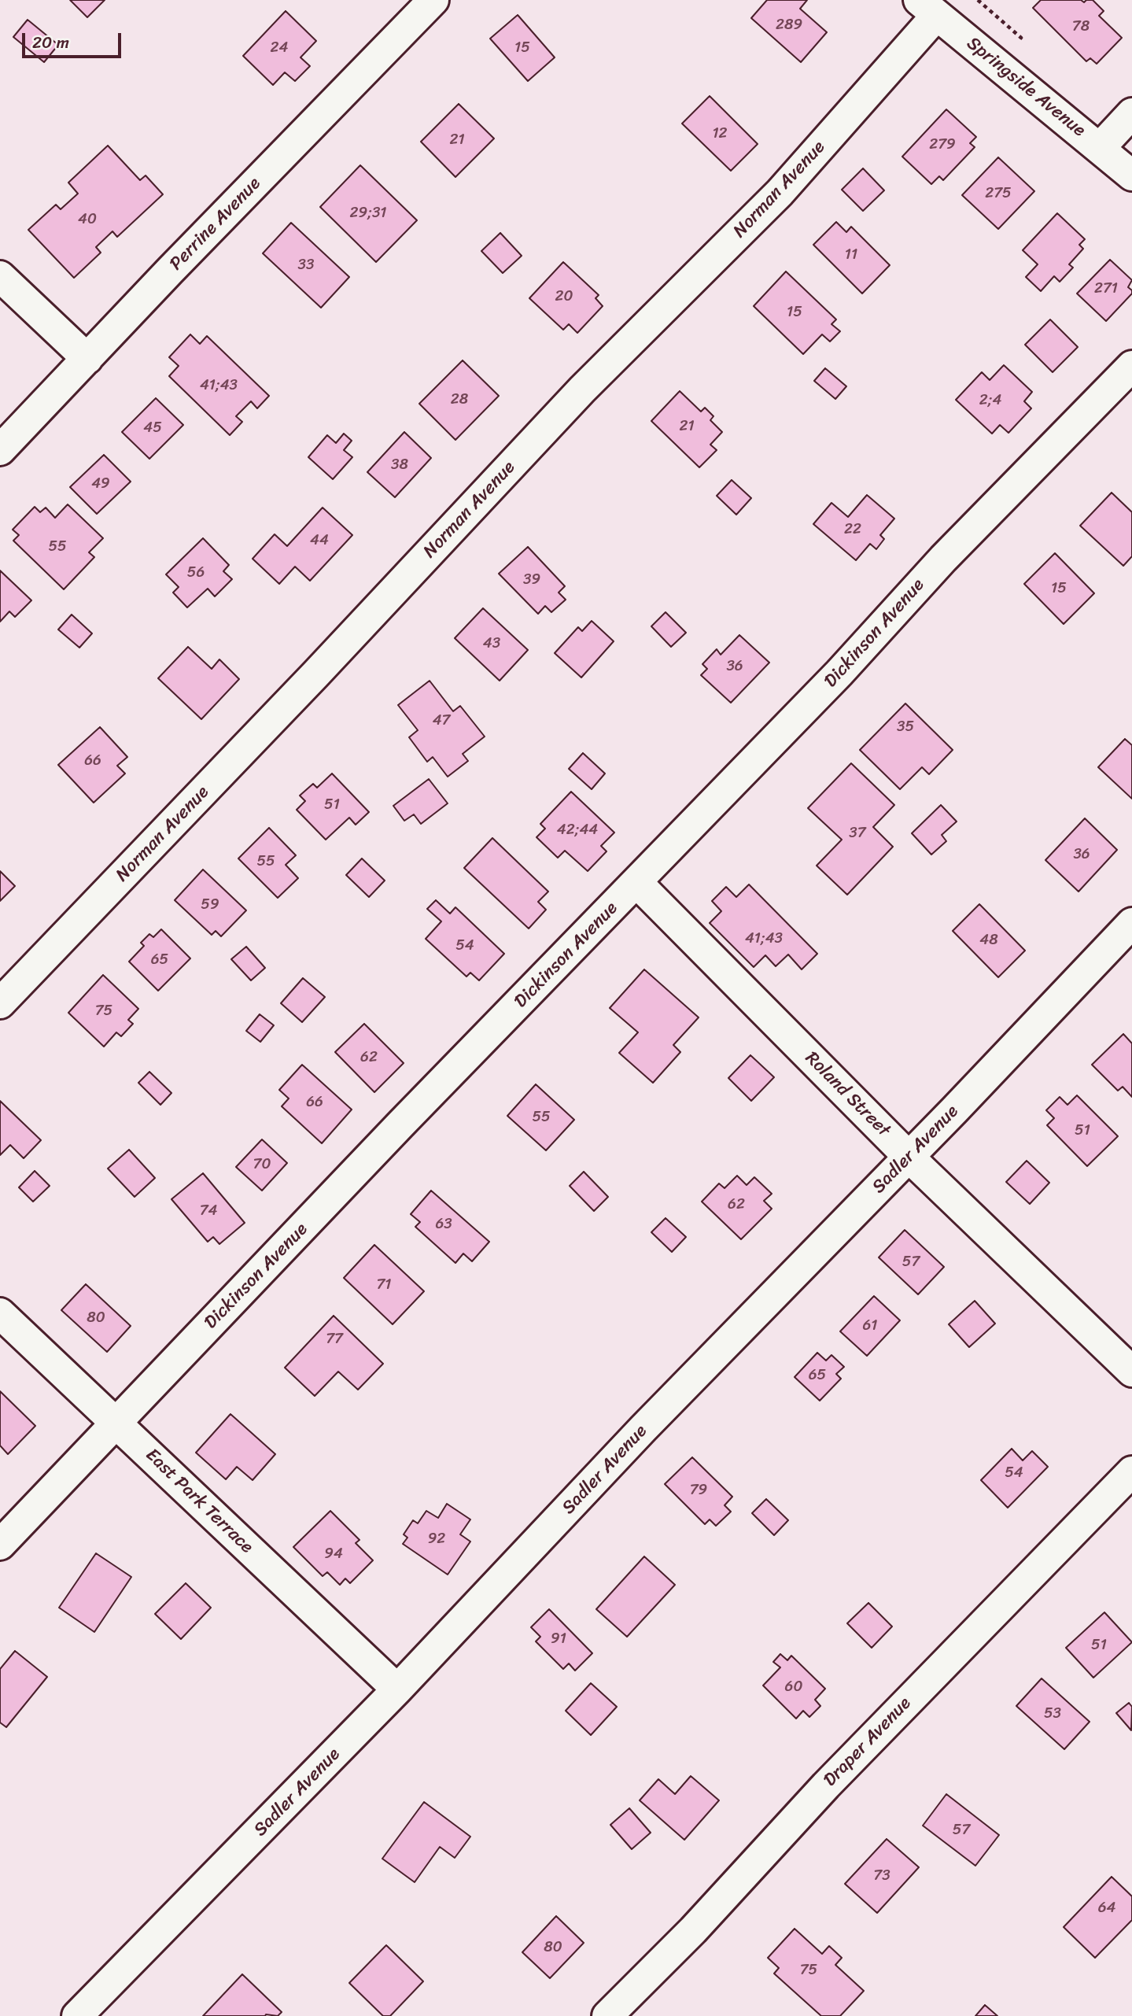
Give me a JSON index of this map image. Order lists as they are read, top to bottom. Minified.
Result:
{"streets":{"street":["Springside Avenue","Norman Avenue","Perrine Avenue","Dickinson Avenue","Roland Street","Sadler Avenue","East Park Terrace","Draper Avenue"]},"crossings":[["Springside Avenue","Norman Avenue"],["Dickinson Avenue","Roland Street"],["Dickinson Avenue","East Park Terrace"],["Roland Street","Sadler Avenue"],["Sadler Avenue","East Park Terrace"]],"house_numbers":["289","78","24","15","12","21","279","275","29;31","40","11","33","271","20","15","41;43","28","2;4","21","45","38","49","22","44","55","56","39","15","43","36","47","35","66","51","42;44","37","36","55","59","41;43","48","54","65","75","62","66","55","51","70","62","74","63","57","71","80","61","77","65","54","79","92","94","91","51","60","53","57","73","64","80","75"],"scale_bar":"20 m"}
